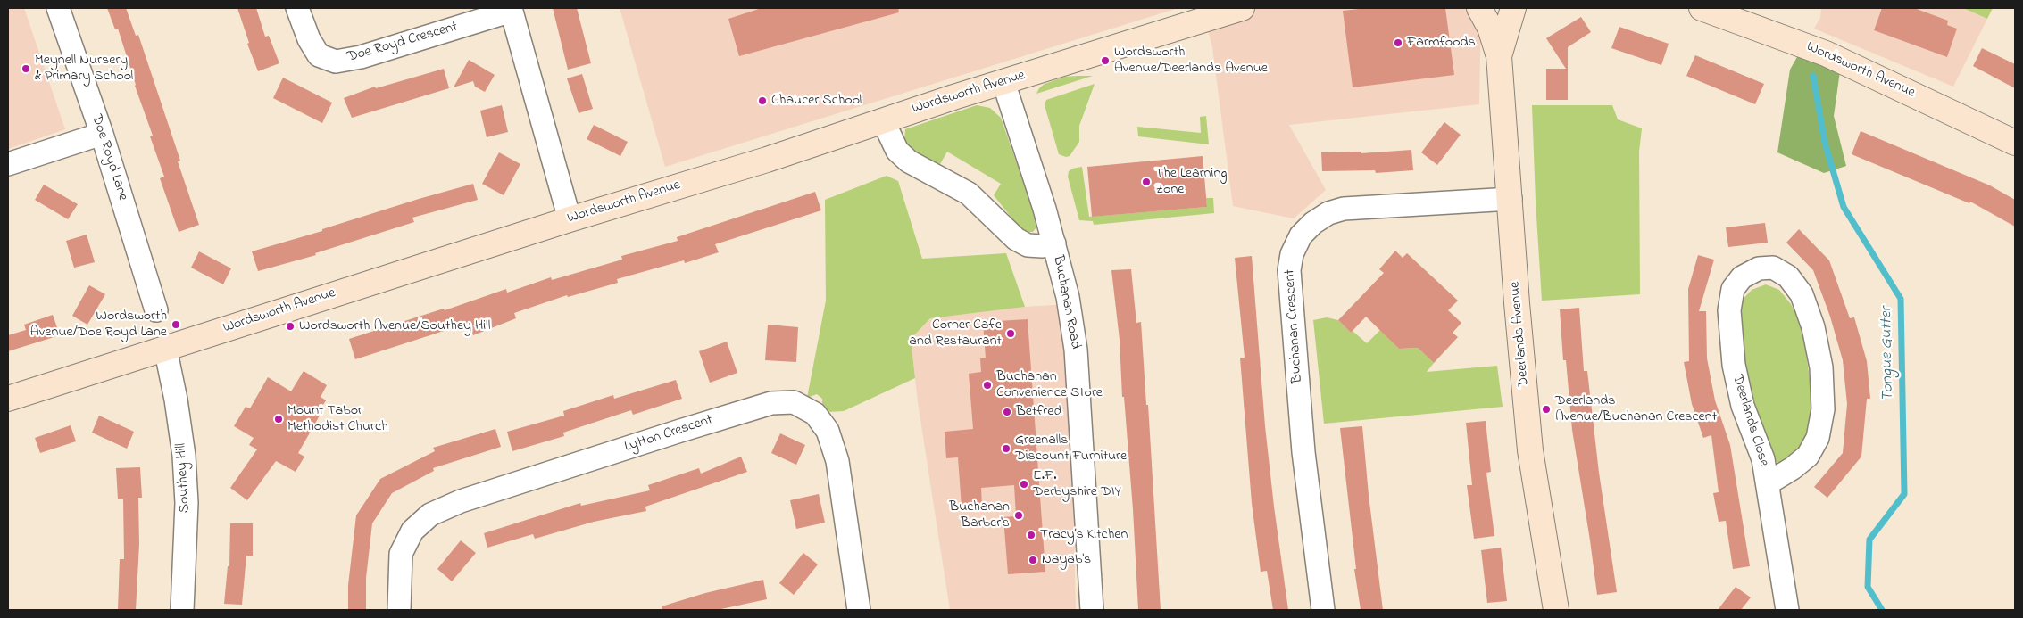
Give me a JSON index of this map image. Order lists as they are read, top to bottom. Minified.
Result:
{"streets":{"street":["Doe Royd Crescent","Wordsworth Avenue","Doe Royd Lane","Buchanan Road","Buchanan Crescent","Deerlands Avenue","Deerlands Close","Lytton Crescent","Southey Hill"]},"crossings":[["Doe Royd Crescent","Wordsworth Avenue"],["Wordsworth Avenue","Buchanan Road"],["Wordsworth Avenue","Southey Hill"],["Buchanan Crescent","Deerlands Avenue"]],"water":["Tongue Gutter"],"places":["Farmfoods","Wordsworth Avenue/Deerlands Avenue","Meynell Nursery & Primary School","Chaucer School","The Learning Zone","Wordsworth Avenue/Doe Royd Lane","Wordsworth Avenue/Southey Hill","Corner Cafe and Restaurant","Buchanan Convenience Store","Deerlands Avenue/Buchanan Crescent","Betfred","Mount Tabor Methodist Church","Greenalls Discount Furniture","E.F. Derbyshire DIY","Buchanan Barber's","Tracy’s Kitchen","Nayab's"]}
